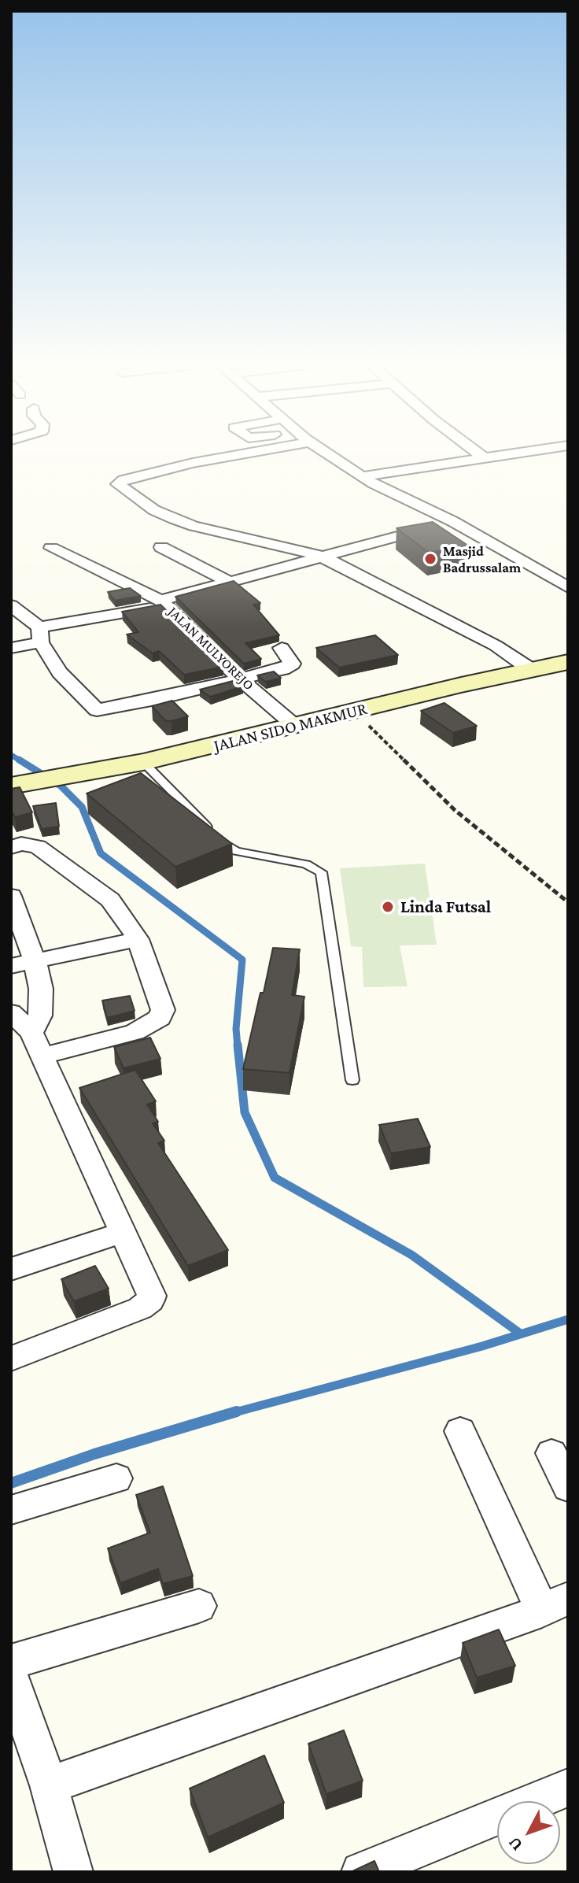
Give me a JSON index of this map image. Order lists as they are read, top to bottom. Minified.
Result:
{"streets":{"main road":["JALAN SIDO MAKMUR"],"street":["JALAN MULYOREJO"]},"crossings":[["JALAN MULYOREJO","JALAN SIDO MAKMUR"]],"places":["Masjid Badrussalam","Linda Futsal"],"north":"bottom left"}
